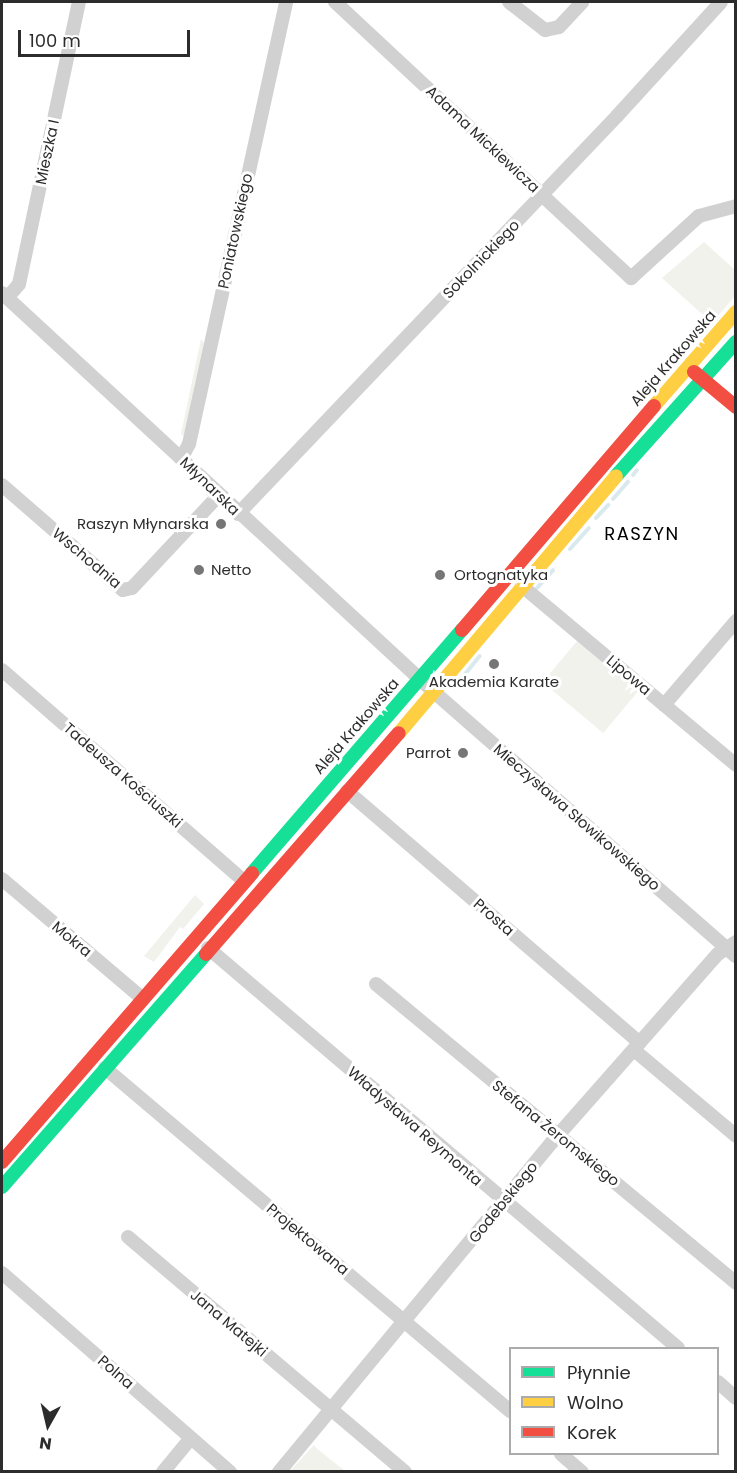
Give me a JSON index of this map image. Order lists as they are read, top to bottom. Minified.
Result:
{"streets":{"main road":["Aleja Krakowska"],"street":["Adama Mickiewicza","Mieszka I","Poniatowskiego","Sokolnickiego","Młynarska","Wschodnia","Lipowa","Tadeusza Kościuszki","Mieczysława Słowikowskiego","Prosta","Mokra","Władysława Reymonta","Stefana Żeromskiego","Godebskiego","Projektowana","Jana Matejki","Polna"]},"crossings":[["Adama Mickiewicza","Sokolnickiego"],["Mieszka I","Młynarska"],["Poniatowskiego","Młynarska"],["Sokolnickiego","Młynarska"],["Aleja Krakowska","Młynarska"],["Aleja Krakowska","Tadeusza Kościuszki"],["Aleja Krakowska","Mieczysława Słowikowskiego"],["Aleja Krakowska","Mokra"],["Młynarska","Wschodnia"],["Młynarska","Mieczysława Słowikowskiego"],["Mieczysława Słowikowskiego","Godebskiego"],["Prosta","Godebskiego"],["Władysława Reymonta","Godebskiego"],["Stefana Żeromskiego","Godebskiego"],["Godebskiego","Projektowana"],["Godebskiego","Jana Matejki"]],"districts":["RASZYN"],"places":["Raszyn Młynarska","Netto","Ortognatyka","Akademia Karate","Parrot"],"legend":["Płynnie","Wolno","Korek"],"scale_bar":"100 m","north":"bottom"}
